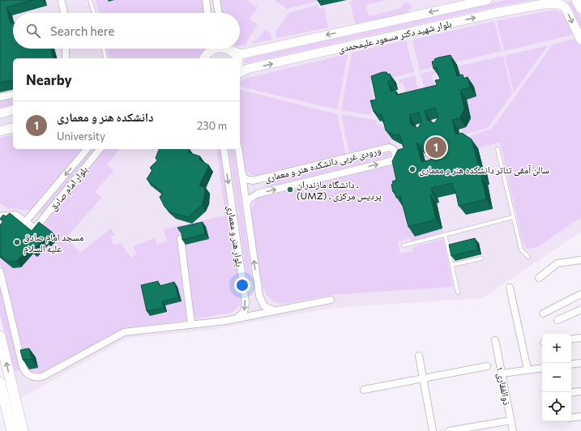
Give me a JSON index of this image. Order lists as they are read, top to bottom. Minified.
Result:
{"streets":{"main road":["بلوار شهید دکتر مسعود علیمحمدی"],"street":["ورودی غربی دانشکده هنر و معماری","بلوار امام صادق","بلوار هنر و معماری","ذوالفقاری ۱"]},"crossings":[["ورودی غربی دانشکده هنر و معماری","بلوار هنر و معماری"]],"places":["سالن آمفی تئاتر دانشکده هنر و معماری","دانشگاه مازندران . (UMZ) . پردیس مرکزی","مسجد امام صادق علیه السلام"],"page":{"search":"Search here","heading":"Nearby","list":[{"mark":"1","name":"دانشکده هنر و معماری","note":"University","value":"230 m"}],"pins":"1","map_buttons":["+","−"]}}
